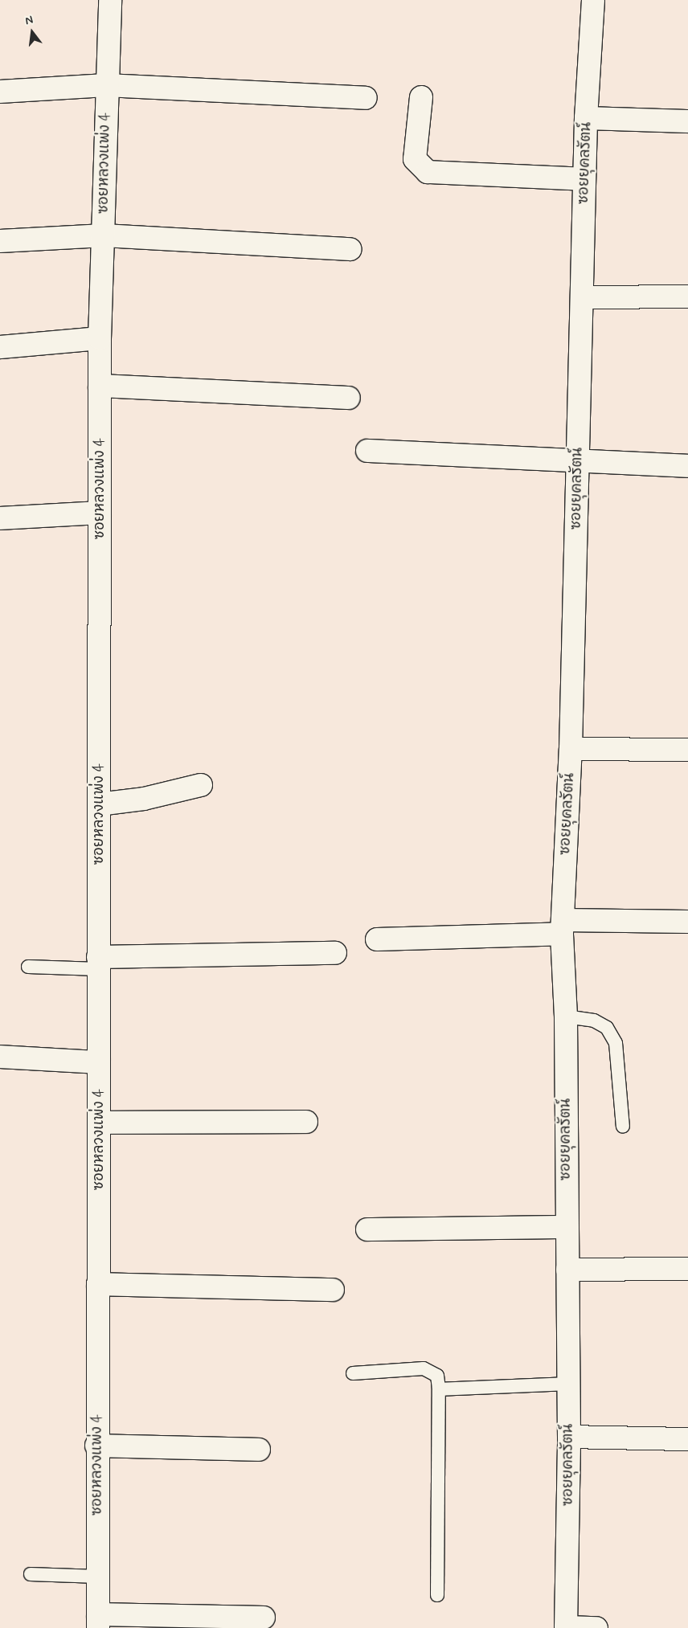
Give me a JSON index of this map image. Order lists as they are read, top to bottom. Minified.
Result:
{"streets":{"street":["ซอยหลวงแพ่ง 4","ซอยยุคลรัตน์"]},"north":"top"}
